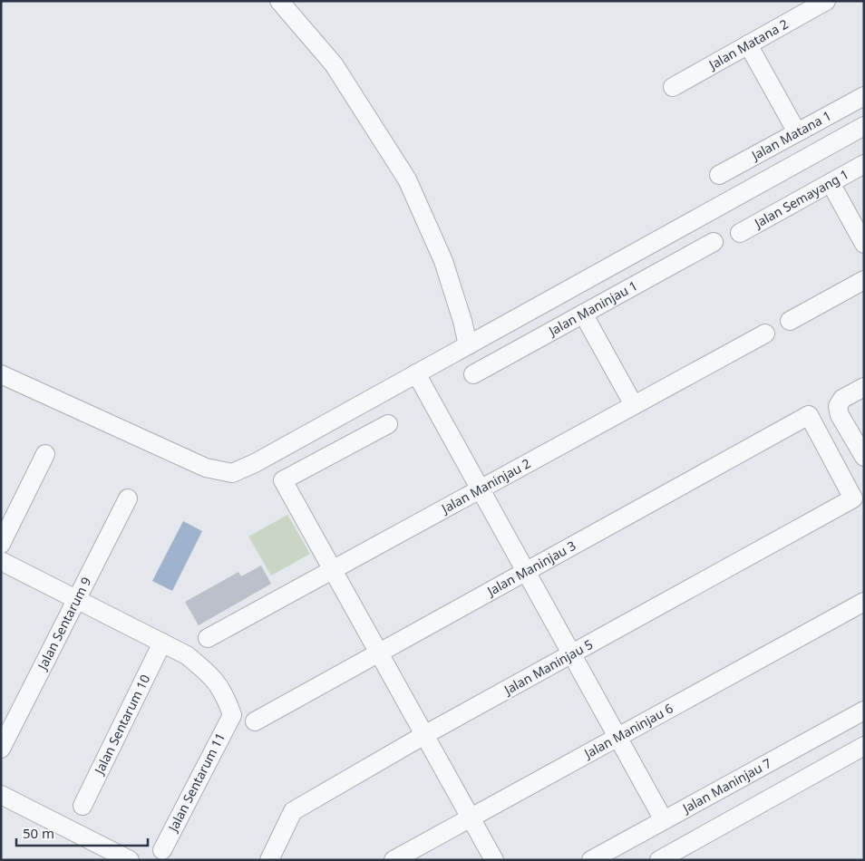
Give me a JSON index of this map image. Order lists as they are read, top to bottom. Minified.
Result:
{"streets":{"street":["Jalan Matana 2","Jalan Matana 1","Jalan Semayang 1","Jalan Maninjau 1","Jalan Maninjau 2","Jalan Maninjau 3","Jalan Sentarum 9","Jalan Maninjau 5","Jalan Sentarum 10","Jalan Maninjau 6","Jalan Sentarum 11","Jalan Maninjau 7"]},"crossings":[["Jalan Maninjau 3","Jalan Maninjau 5"],["Jalan Sentarum 10","Jalan Sentarum 11"]],"scale_bar":"50 m"}
